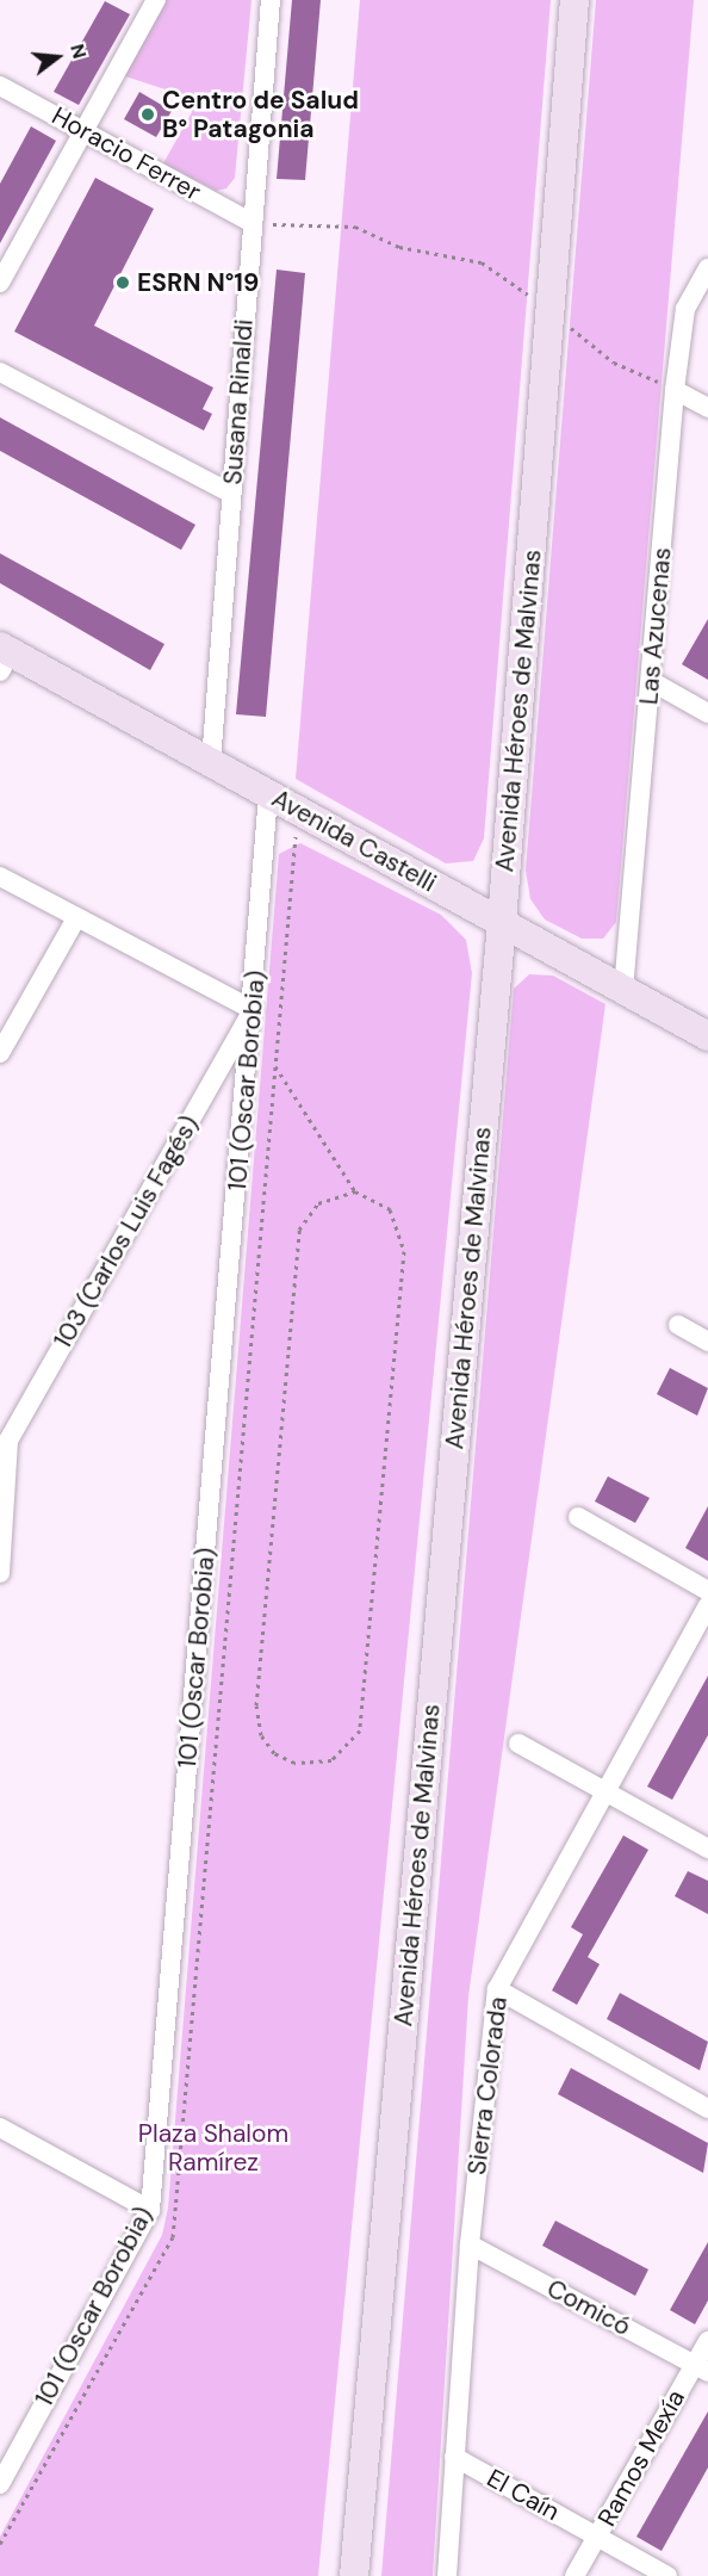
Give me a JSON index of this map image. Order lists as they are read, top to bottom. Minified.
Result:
{"streets":{"main road":["Avenida Héroes de Malvinas","Avenida Castelli"],"street":["Horacio Ferrer","Susana Rinaldi","Las Azucenas","101 (Oscar Borobia)","103 (Carlos Luis Fagés)","Sierra Colorada","Comicó","Ramos Mexía","El Caín"]},"crossings":[["Horacio Ferrer","Susana Rinaldi"],["Susana Rinaldi","Avenida Castelli"],["Las Azucenas","Avenida Castelli"],["Avenida Héroes de Malvinas","Avenida Castelli"],["Avenida Castelli","101 (Oscar Borobia)"],["101 (Oscar Borobia)","103 (Carlos Luis Fagés)"],["Sierra Colorada","Comicó"],["Sierra Colorada","El Caín"],["Comicó","Ramos Mexía"],["Ramos Mexía","El Caín"]],"parks":["Plaza Shalom Ramírez"],"places":["Centro de Salud B° Patagonia","ESRN N°19"],"north":"right"}
